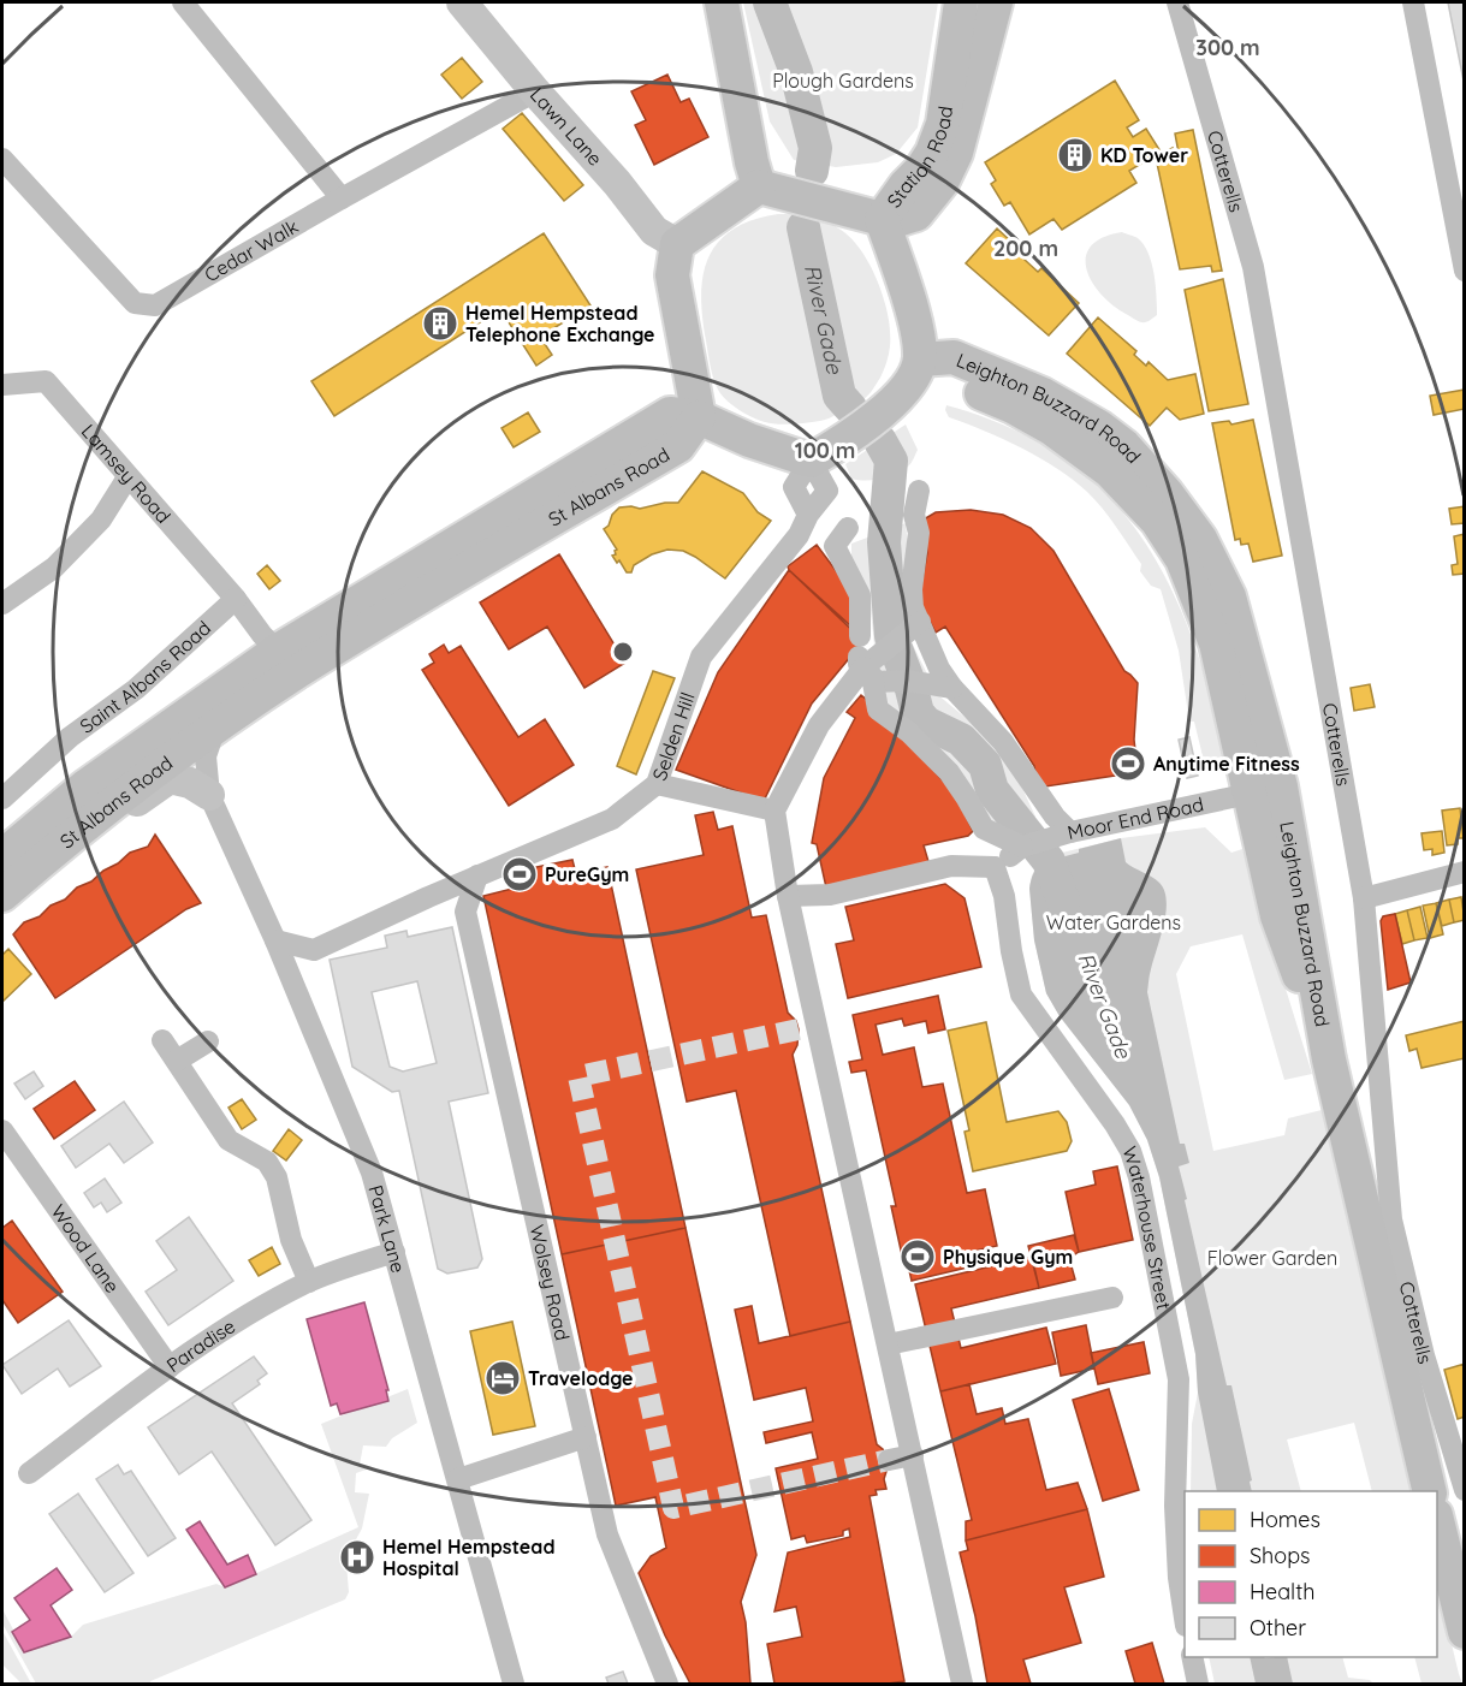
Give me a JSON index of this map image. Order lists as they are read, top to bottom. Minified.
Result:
{"streets":{"main road":["Station Road","Leighton Buzzard Road","St Albans Road"],"street":["Lawn Lane","Cotterells","Cedar Walk","Lamsey Road","Saint Albans Road","Selden Hill","Moor End Road","Park Lane","Waterhouse Street","Wood Lane","Wolsey Road","Paradise"]},"crossings":[["Lawn Lane","Cedar Walk"],["Leighton Buzzard Road","Moor End Road"],["Lamsey Road","Saint Albans Road"],["St Albans Road","Park Lane"],["Moor End Road","Waterhouse Street"],["Park Lane","Paradise"],["Wood Lane","Paradise"]],"water":["River Gade"],"parks":["Plough Gardens","Water Gardens","Flower Garden"],"places":{"building":["KD Tower","Hemel Hempstead Telephone Exchange"],"sports":["Anytime Fitness","PureGym","Physique Gym"],"hotel":["Travelodge"],"hospital":["Hemel Hempstead Hospital"]},"legend":["Homes","Shops","Health","Other"],"rings":["300 m","200 m","100 m"]}
